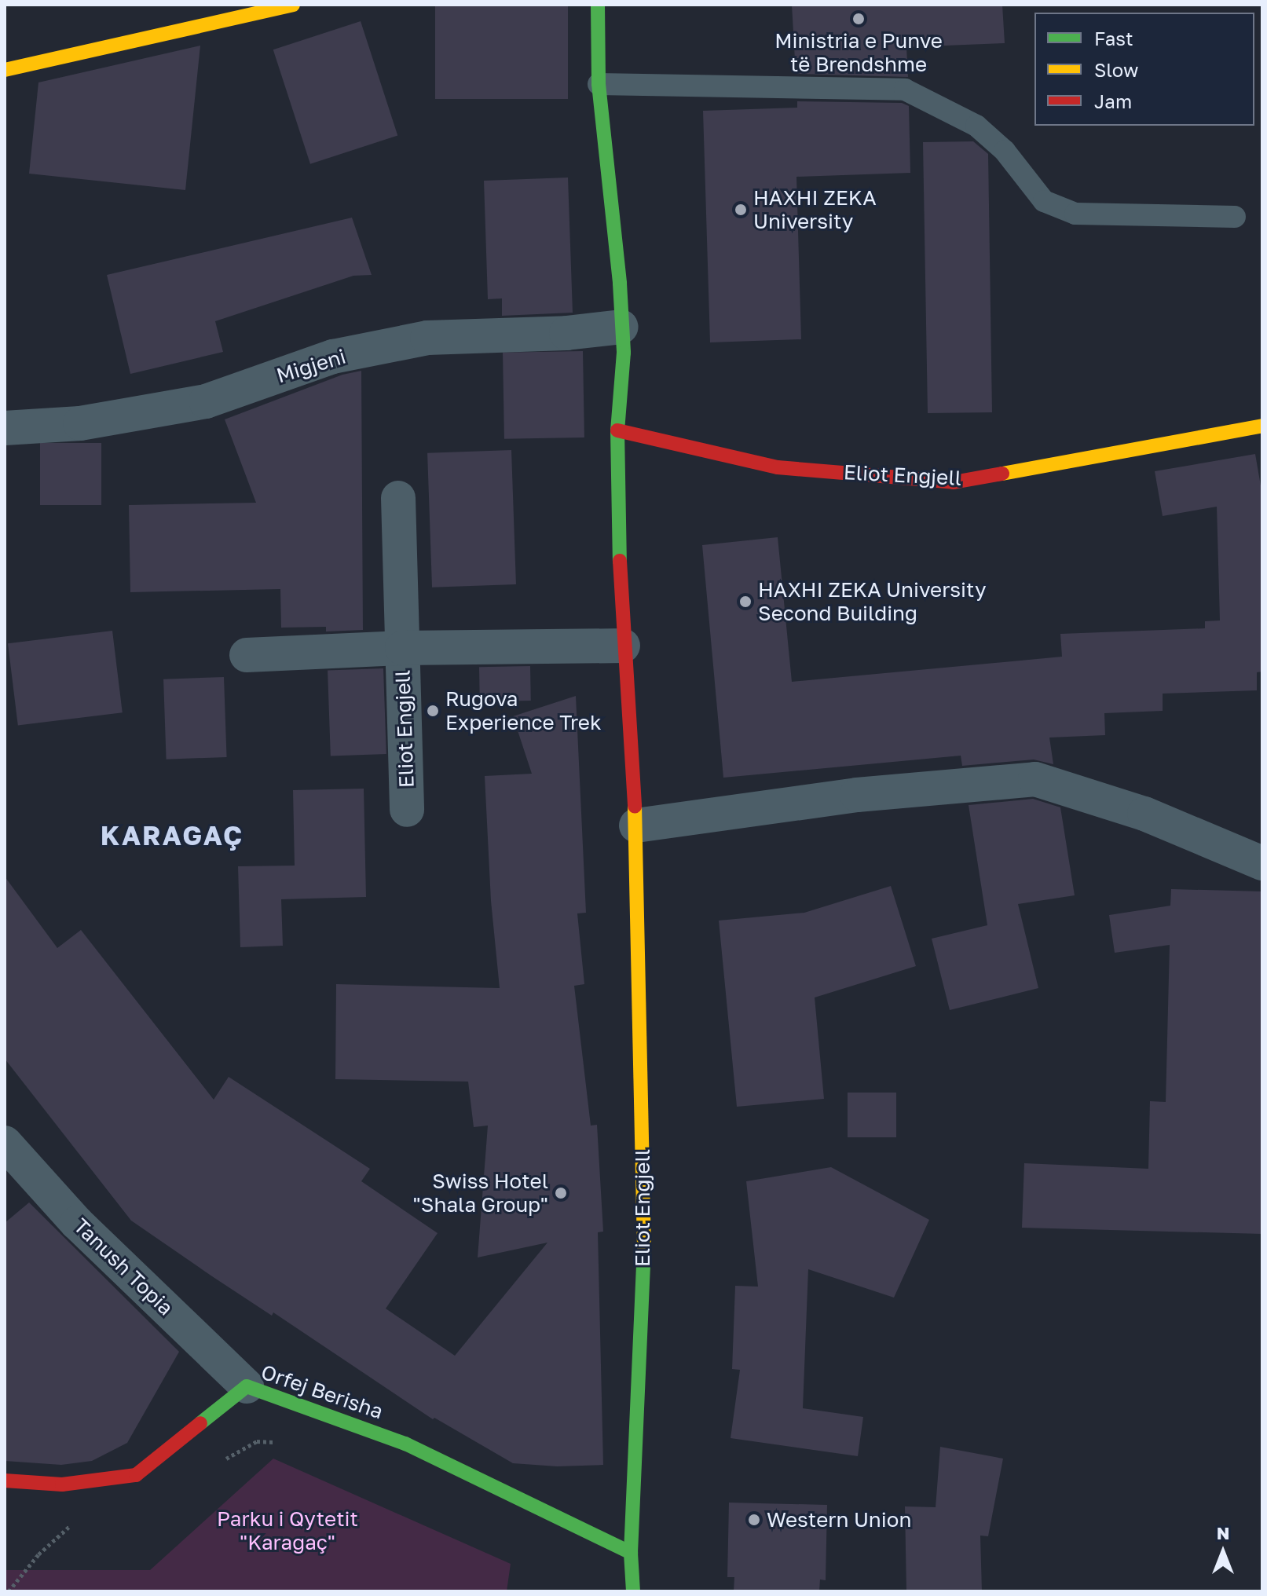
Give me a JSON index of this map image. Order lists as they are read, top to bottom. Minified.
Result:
{"streets":{"street":["Migjeni","Eliot Engjell","Tanush Topia","Orfej Berisha"]},"crossings":[["Migjeni","Eliot Engjell"],["Eliot Engjell","Orfej Berisha"],["Tanush Topia","Orfej Berisha"]],"districts":["KARAGAÇ"],"parks":["Parku i Qytetit \"Karagaç\""],"places":["Ministria e Punve të Brendshme","HAXHI ZEKA University","HAXHI ZEKA University Second Building","Rugova Experience Trek","Swiss Hotel \"Shala Group\"","Western Union"],"legend":["Fast","Slow","Jam"],"north":"top"}
